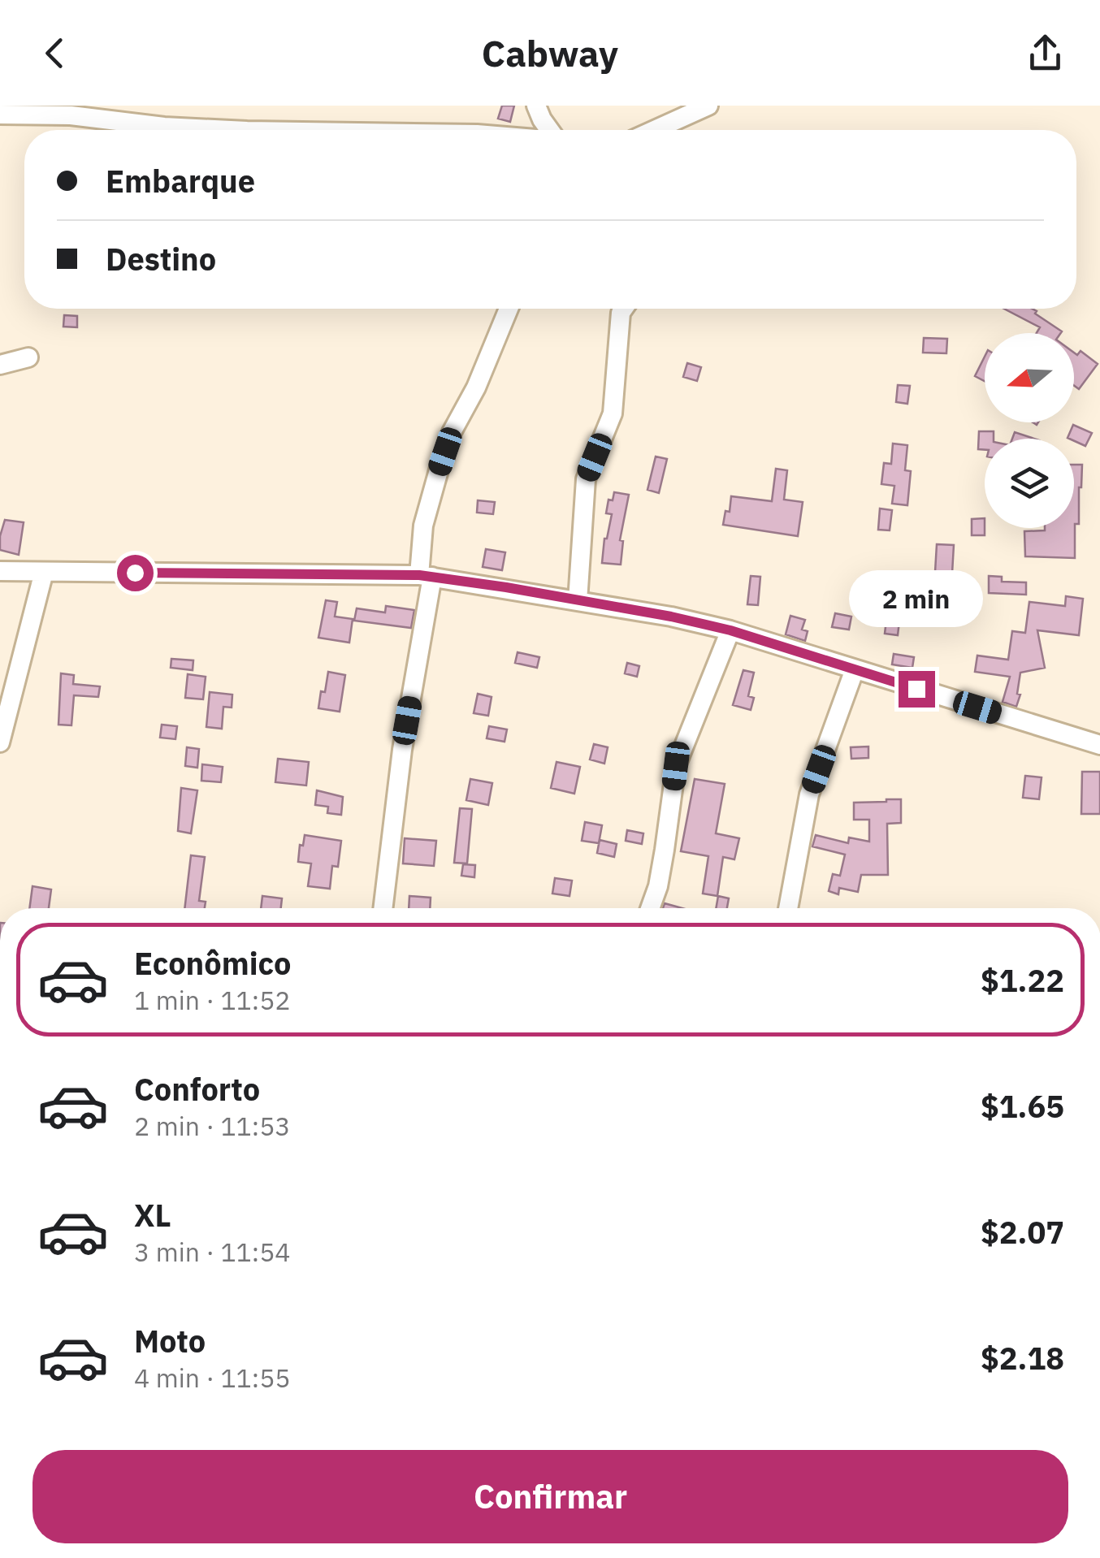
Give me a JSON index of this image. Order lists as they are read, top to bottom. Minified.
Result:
{"north":"left","page":{"header":"Cabway","banner":["Embarque","Destino"],"bubble":"2 min","list":[{"name":"Econômico","note":"1 min · 11:52","value":"$1.22"},{"name":"Conforto","note":"2 min · 11:53","value":"$1.65"},{"name":"XL","note":"3 min · 11:54","value":"$2.07"},{"name":"Moto","note":"4 min · 11:55","value":"$2.18"}],"buttons":"Confirmar"}}
